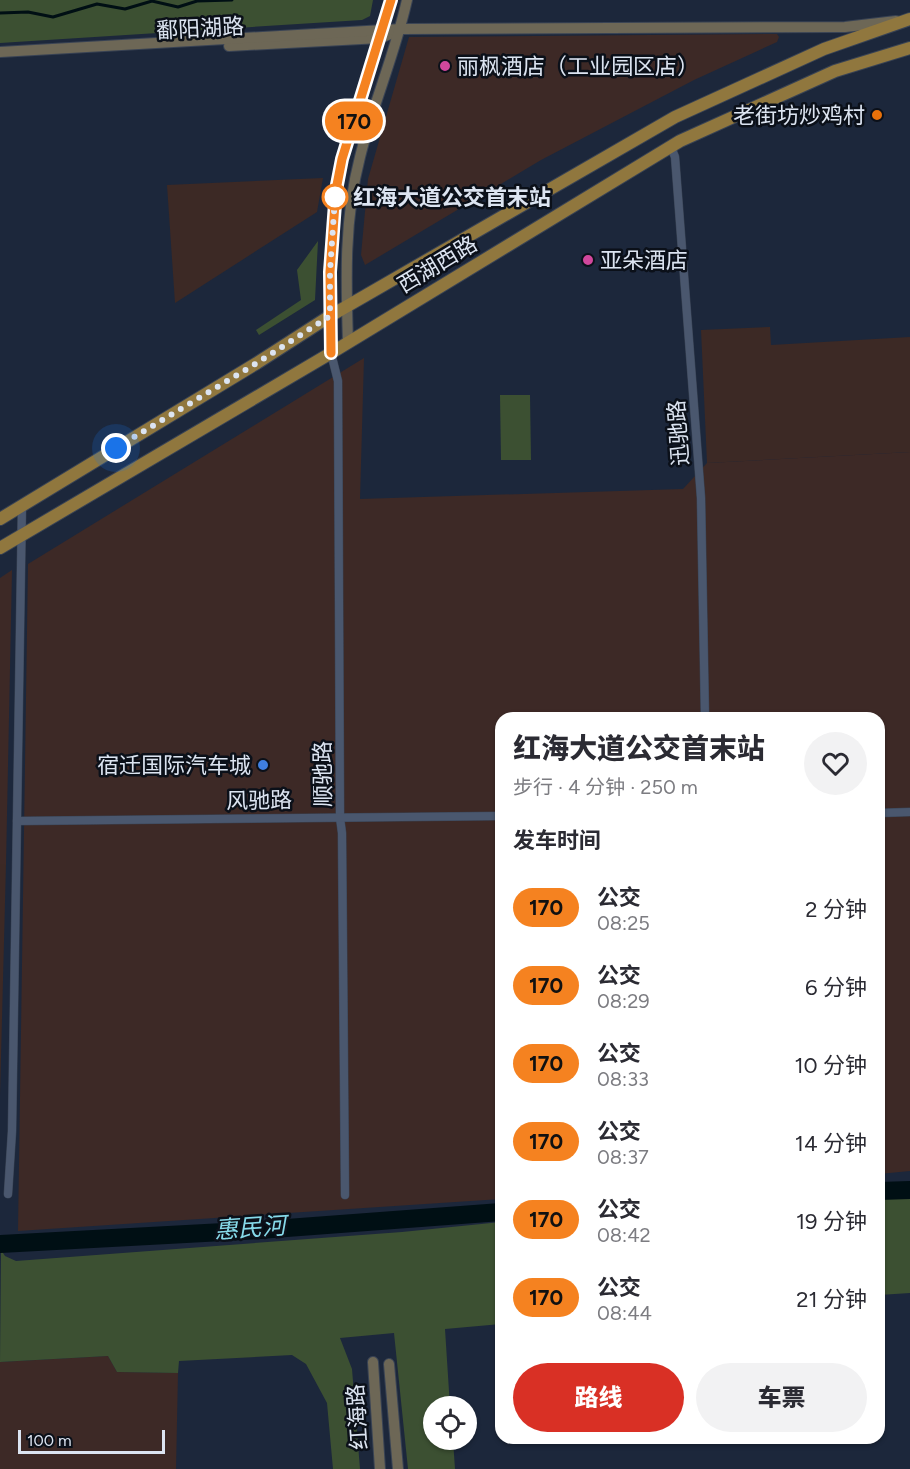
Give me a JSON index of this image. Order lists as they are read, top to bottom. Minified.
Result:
{"streets":{"main road":["西湖西路"],"street":["鄱阳湖路","迅驰路","顺驰路","风驰路","红海路"]},"crossings":[["鄱阳湖路","西湖西路"],["西湖西路","迅驰路"],["西湖西路","顺驰路"],["顺驰路","风驰路"]],"water":["惠民河"],"places":["丽枫酒店（工业园区店）","老街坊炒鸡村","红海大道公交首末站","亚朵酒店","宿迁国际汽车城"],"lines":["bus line 170"],"scale_bar":"100 m","page":{"on_map":"170","heading":[["红海大道公交首末站","步行 · 4 分钟 · 250 m"],"发车时间"],"list":[{"mark":"170","name":"公交","note":"08:25","value":"2 分钟"},{"mark":"170","name":"公交","note":"08:29","value":"6 分钟"},{"mark":"170","name":"公交","note":"08:33","value":"10 分钟"},{"mark":"170","name":"公交","note":"08:37","value":"14 分钟"},{"mark":"170","name":"公交","note":"08:42","value":"19 分钟"},{"mark":"170","name":"公交","note":"08:44","value":"21 分钟"}],"buttons":["路线","车票"],"scale":"100 m"}}
